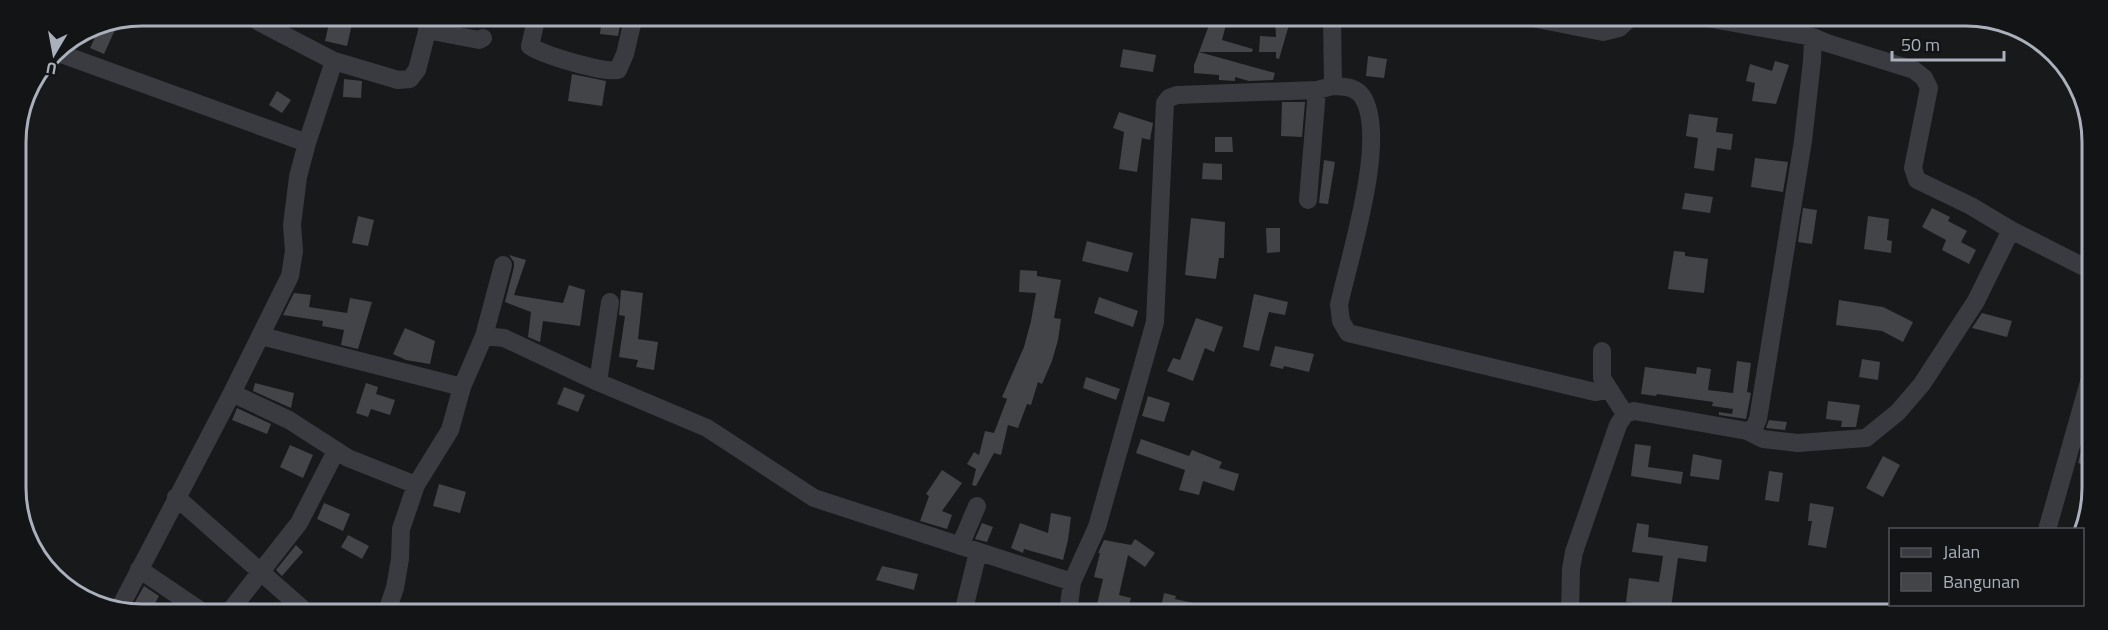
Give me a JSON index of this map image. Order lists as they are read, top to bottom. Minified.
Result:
{"legend":["Jalan","Bangunan"],"scale_bar":"50 m","north":"bottom"}
